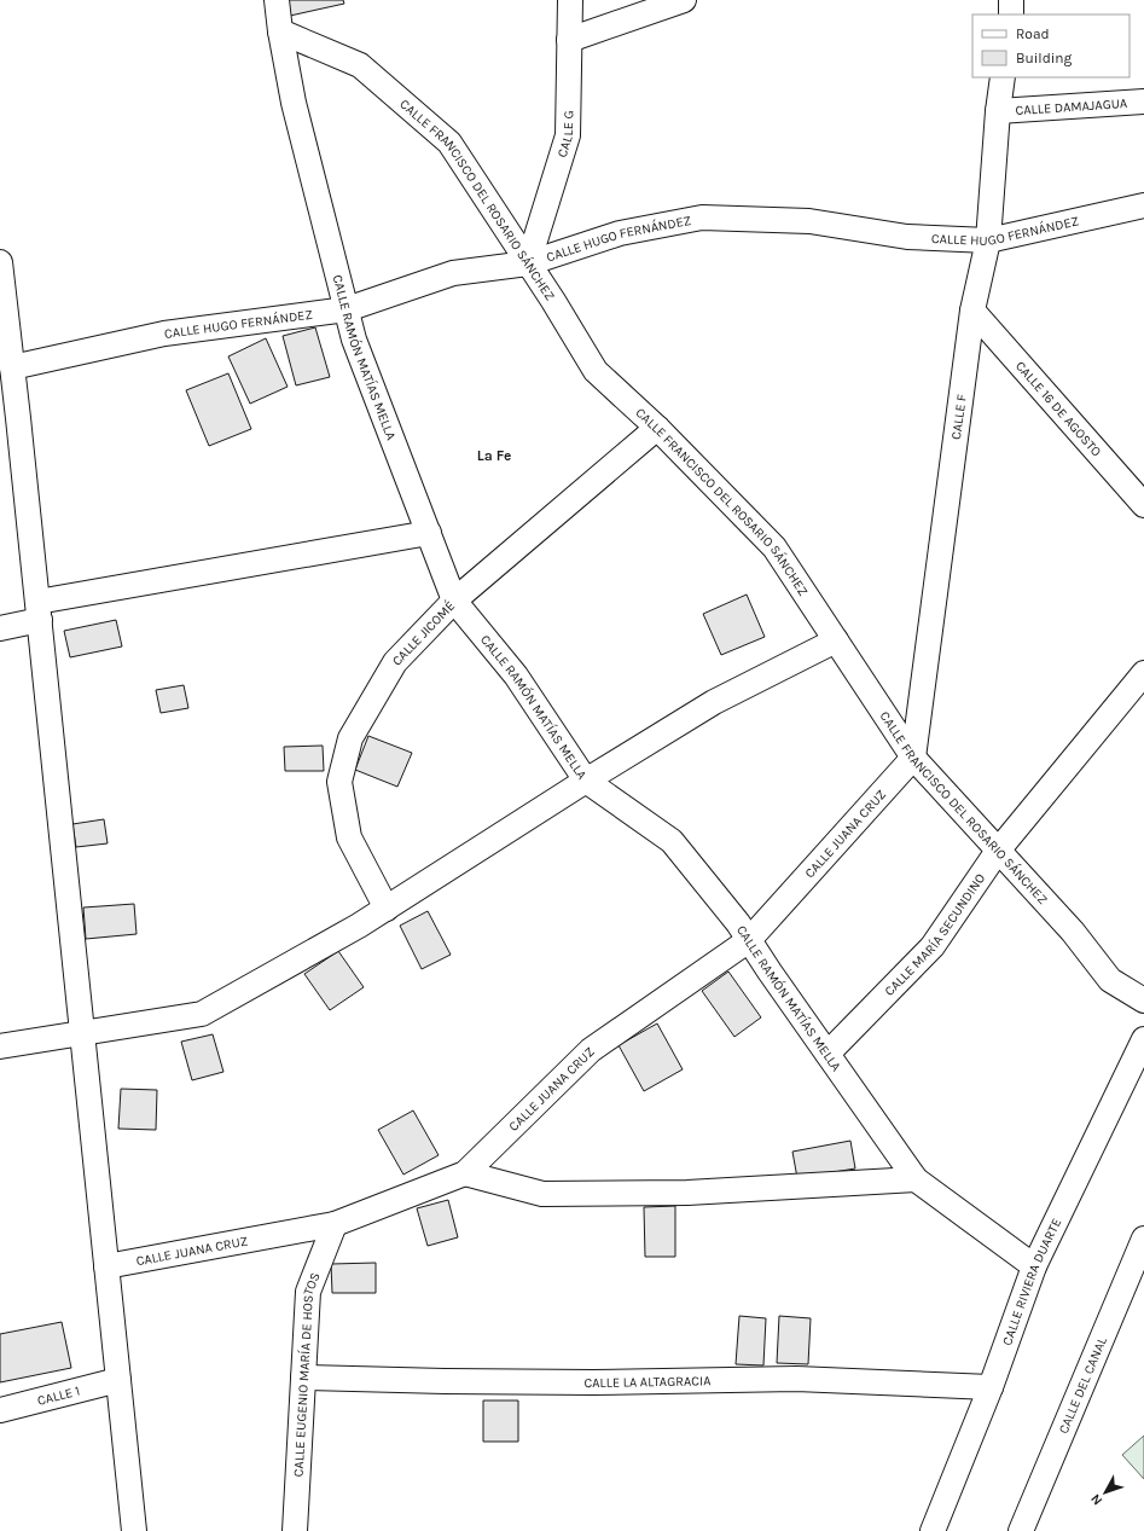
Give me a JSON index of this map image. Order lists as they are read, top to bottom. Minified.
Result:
{"streets":{"street":["CALLE DAMAJAGUA","CALLE G","CALLE FRANCISCO DEL ROSARIO SÁNCHEZ","CALLE HUGO FERNÁNDEZ","CALLE RAMÓN MATÍAS MELLA","CALLE 16 DE AGOSTO","CALLE F","CALLE JICOMÉ","CALLE JUANA CRUZ","CALLE MARÍA SECUNDINO","CALLE RIVIERA DUARTE","CALLE EUGENIO MARÍA DE HOSTOS","CALLE LA ALTAGRACIA","CALLE DEL CANAL","CALLE 1"]},"crossings":[["CALLE DAMAJAGUA","CALLE F"],["CALLE G","CALLE FRANCISCO DEL ROSARIO SÁNCHEZ"],["CALLE G","CALLE HUGO FERNÁNDEZ"],["CALLE FRANCISCO DEL ROSARIO SÁNCHEZ","CALLE HUGO FERNÁNDEZ"],["CALLE FRANCISCO DEL ROSARIO SÁNCHEZ","CALLE RAMÓN MATÍAS MELLA"],["CALLE FRANCISCO DEL ROSARIO SÁNCHEZ","CALLE F"],["CALLE FRANCISCO DEL ROSARIO SÁNCHEZ","CALLE JICOMÉ"],["CALLE FRANCISCO DEL ROSARIO SÁNCHEZ","CALLE JUANA CRUZ"],["CALLE FRANCISCO DEL ROSARIO SÁNCHEZ","CALLE MARÍA SECUNDINO"],["CALLE HUGO FERNÁNDEZ","CALLE RAMÓN MATÍAS MELLA"],["CALLE HUGO FERNÁNDEZ","CALLE F"],["CALLE RAMÓN MATÍAS MELLA","CALLE JICOMÉ"],["CALLE RAMÓN MATÍAS MELLA","CALLE JUANA CRUZ"],["CALLE RAMÓN MATÍAS MELLA","CALLE MARÍA SECUNDINO"],["CALLE RAMÓN MATÍAS MELLA","CALLE RIVIERA DUARTE"],["CALLE 16 DE AGOSTO","CALLE F"],["CALLE F","CALLE JUANA CRUZ"],["CALLE JUANA CRUZ","CALLE EUGENIO MARÍA DE HOSTOS"],["CALLE RIVIERA DUARTE","CALLE LA ALTAGRACIA"],["CALLE EUGENIO MARÍA DE HOSTOS","CALLE LA ALTAGRACIA"]],"districts":["La Fe"],"legend":["Road","Building"],"north":"bottom left"}
